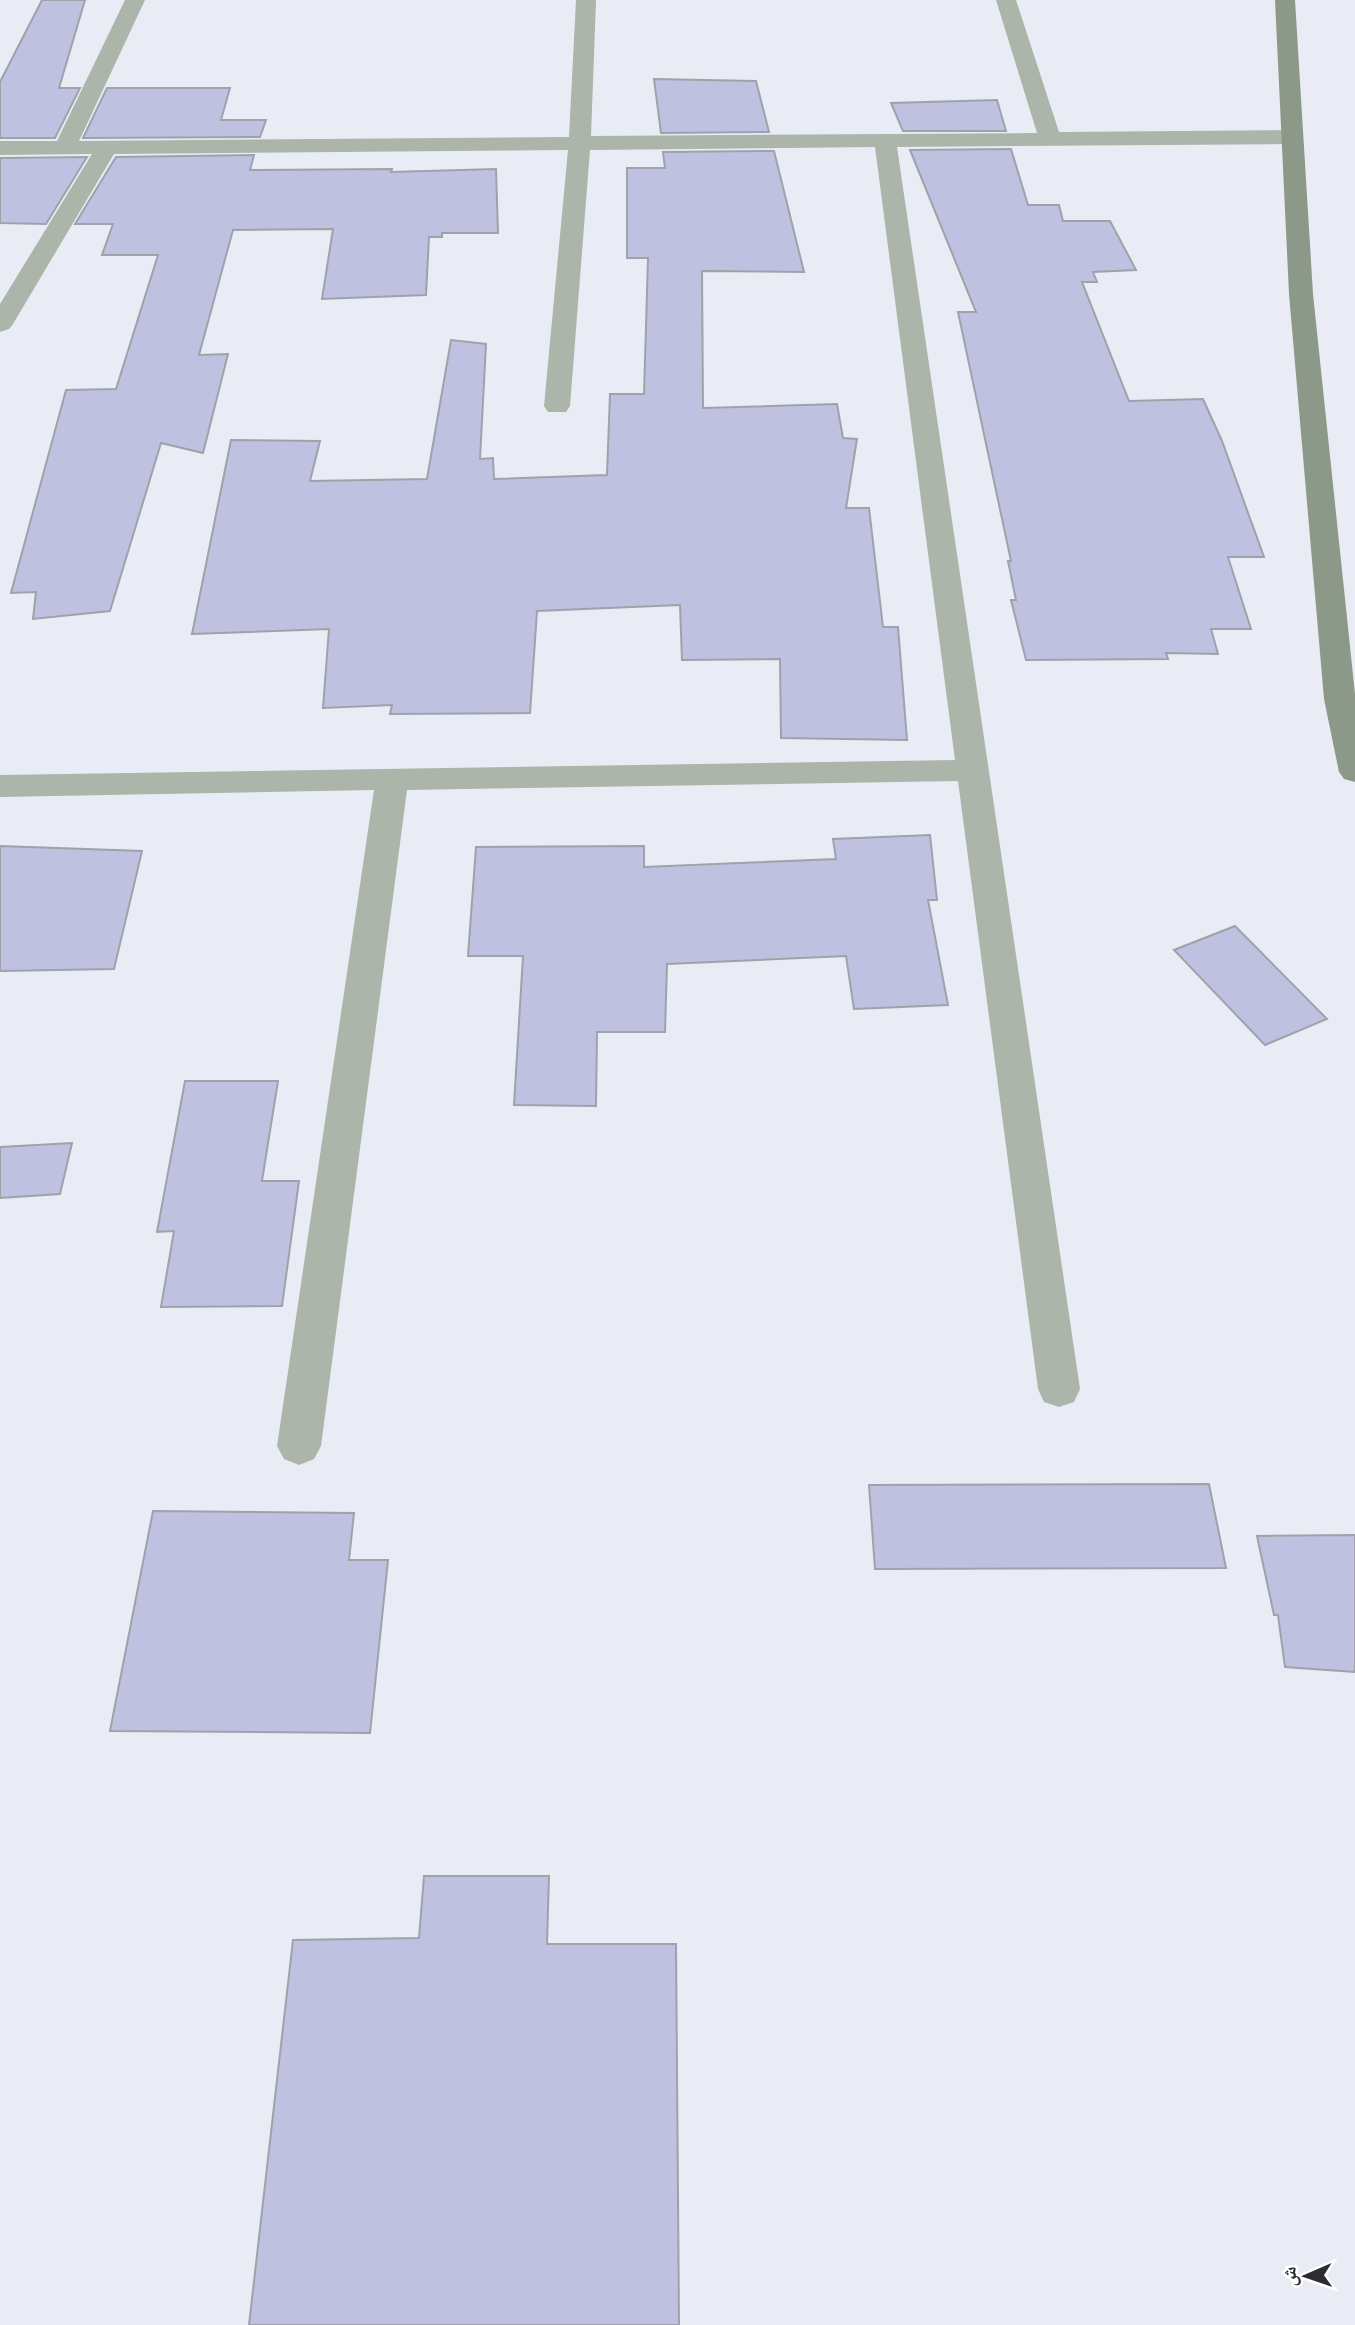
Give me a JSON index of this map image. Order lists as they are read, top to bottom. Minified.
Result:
{"north":"left"}
